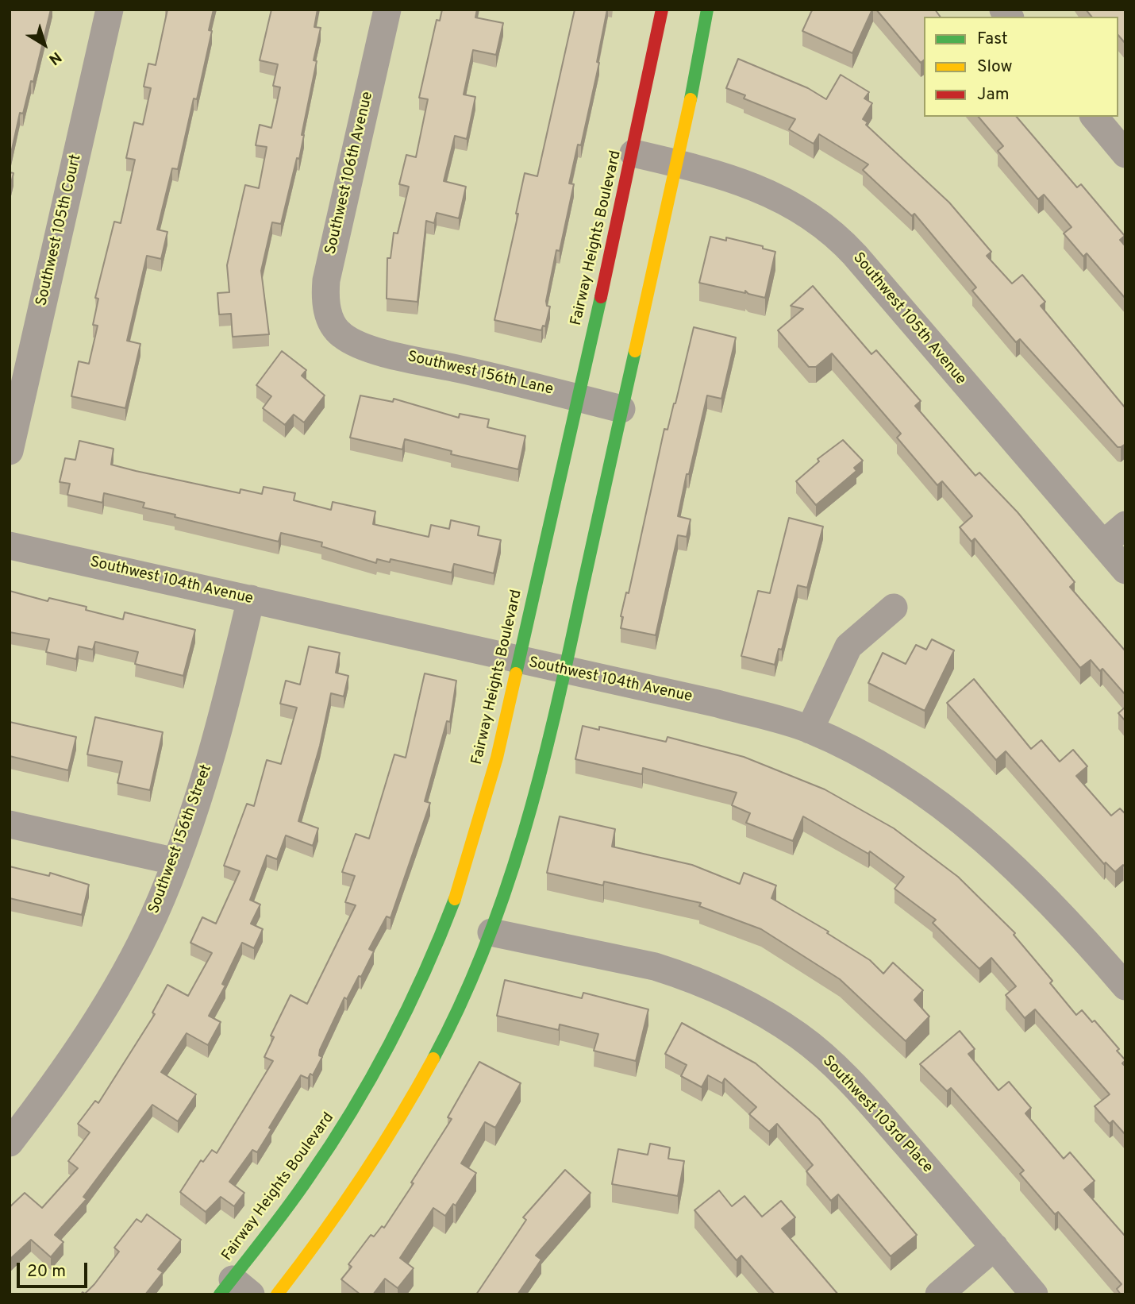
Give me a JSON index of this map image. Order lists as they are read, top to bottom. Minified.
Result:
{"streets":{"street":["Southwest 106th Avenue","Southwest 105th Court","Fairway Heights Boulevard","Southwest 105th Avenue","Southwest 156th Lane","Southwest 104th Avenue","Southwest 156th Street","Southwest 103rd Place"]},"crossings":[["Southwest 106th Avenue","Southwest 156th Lane"],["Fairway Heights Boulevard","Southwest 105th Avenue"],["Fairway Heights Boulevard","Southwest 156th Lane"],["Fairway Heights Boulevard","Southwest 104th Avenue"],["Southwest 104th Avenue","Southwest 156th Street"]],"legend":["Fast","Slow","Jam"],"scale_bar":"20 m","north":"bottom right"}
